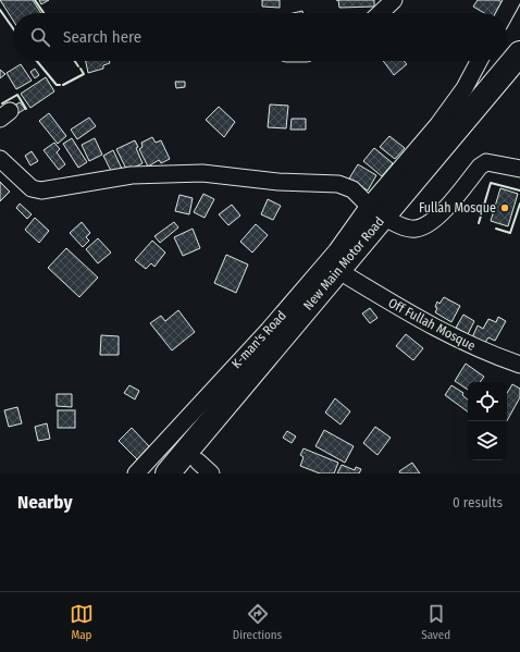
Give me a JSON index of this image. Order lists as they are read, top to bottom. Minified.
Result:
{"streets":{"highway":["New Main Motor Road"],"street":["Off Fullah Mosque"]},"crossings":[["New Main Motor Road","Off Fullah Mosque"]],"places":["Fullah Mosque"],"page":{"search":"Search here","heading":["Nearby","0 results"],"nav":["Map","Directions","Saved"]}}
